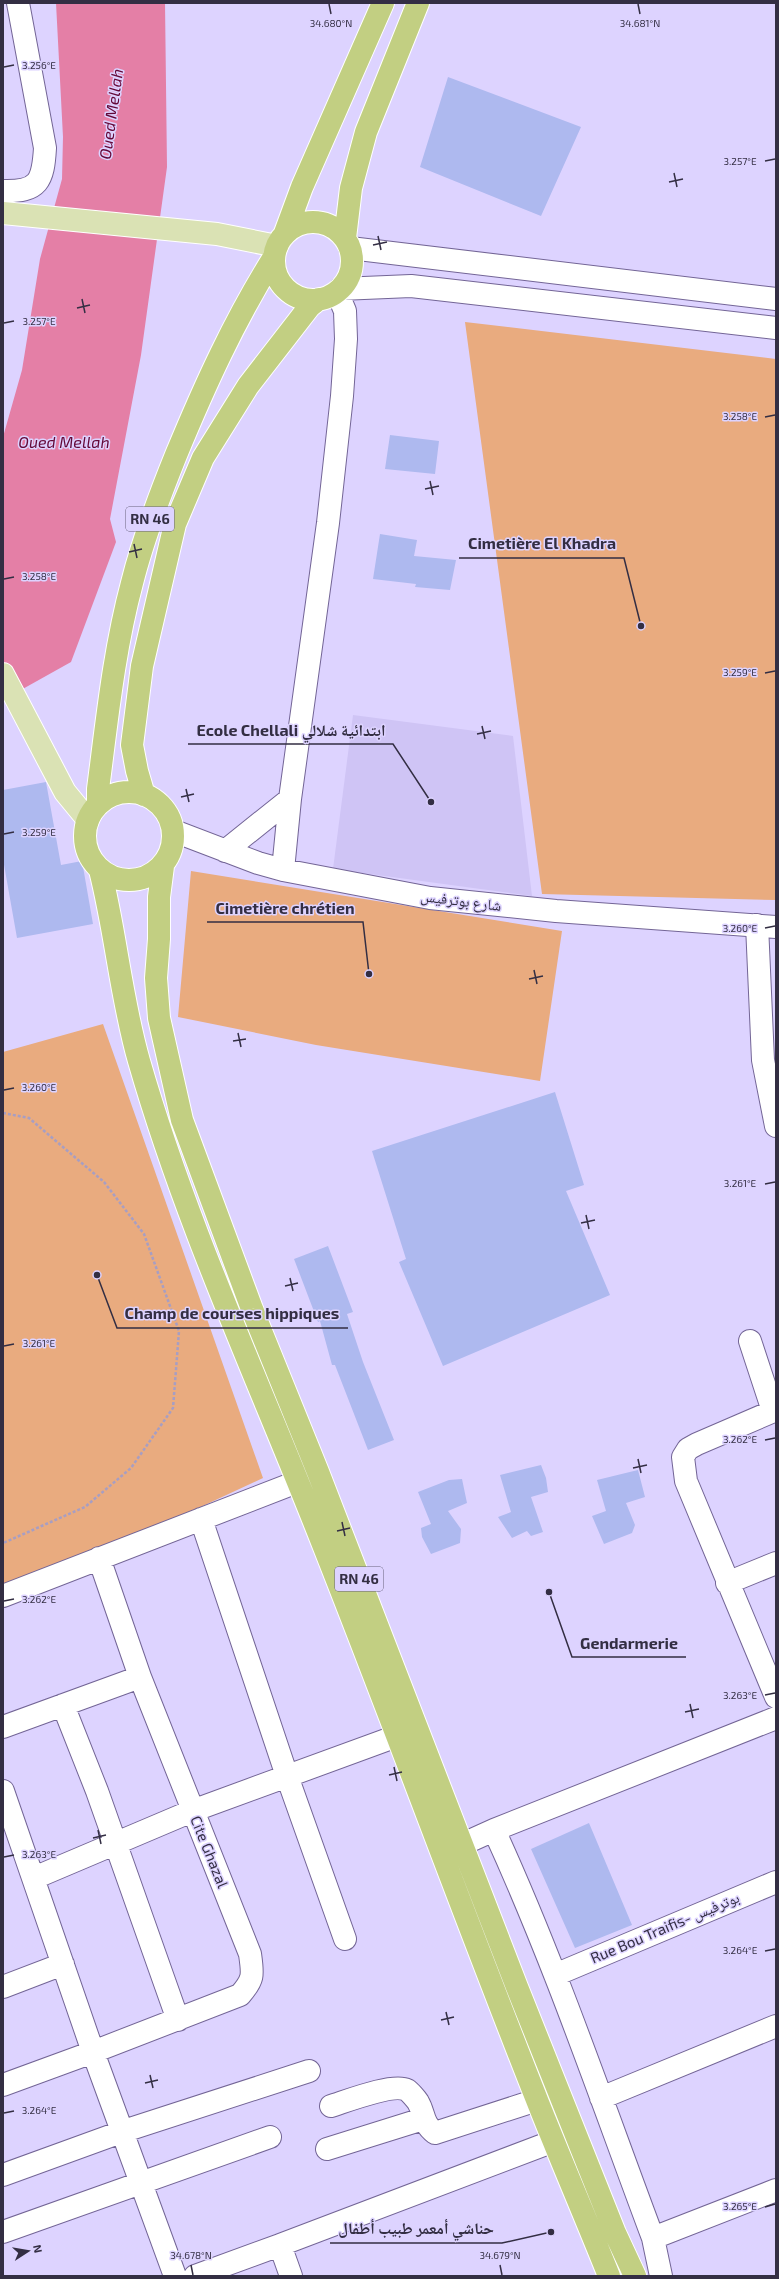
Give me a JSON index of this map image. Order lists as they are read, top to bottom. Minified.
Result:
{"streets":{"highway":["RN 46"],"street":["شارع بوترفيس","Cite Ghazal","Rue Bou Traifis- بوترفيس"]},"crossings":[["RN 46","شارع بوترفيس"]],"water":["Oued Mellah"],"places":["Cimetière El Khadra","Ecole Chellali ابتدائية شلالي","Cimetière chrétien","Champ de courses hippiques","Gendarmerie","حناشي أمعمر طبيب أطفال"],"north":"right","coordinates":["34.680°N","34.681°N","3.256°E","3.257°E","3.258°E","3.259°E","3.260°E","3.261°E","3.262°E","3.263°E","3.264°E","3.265°E","34.678°N","34.679°N"]}
